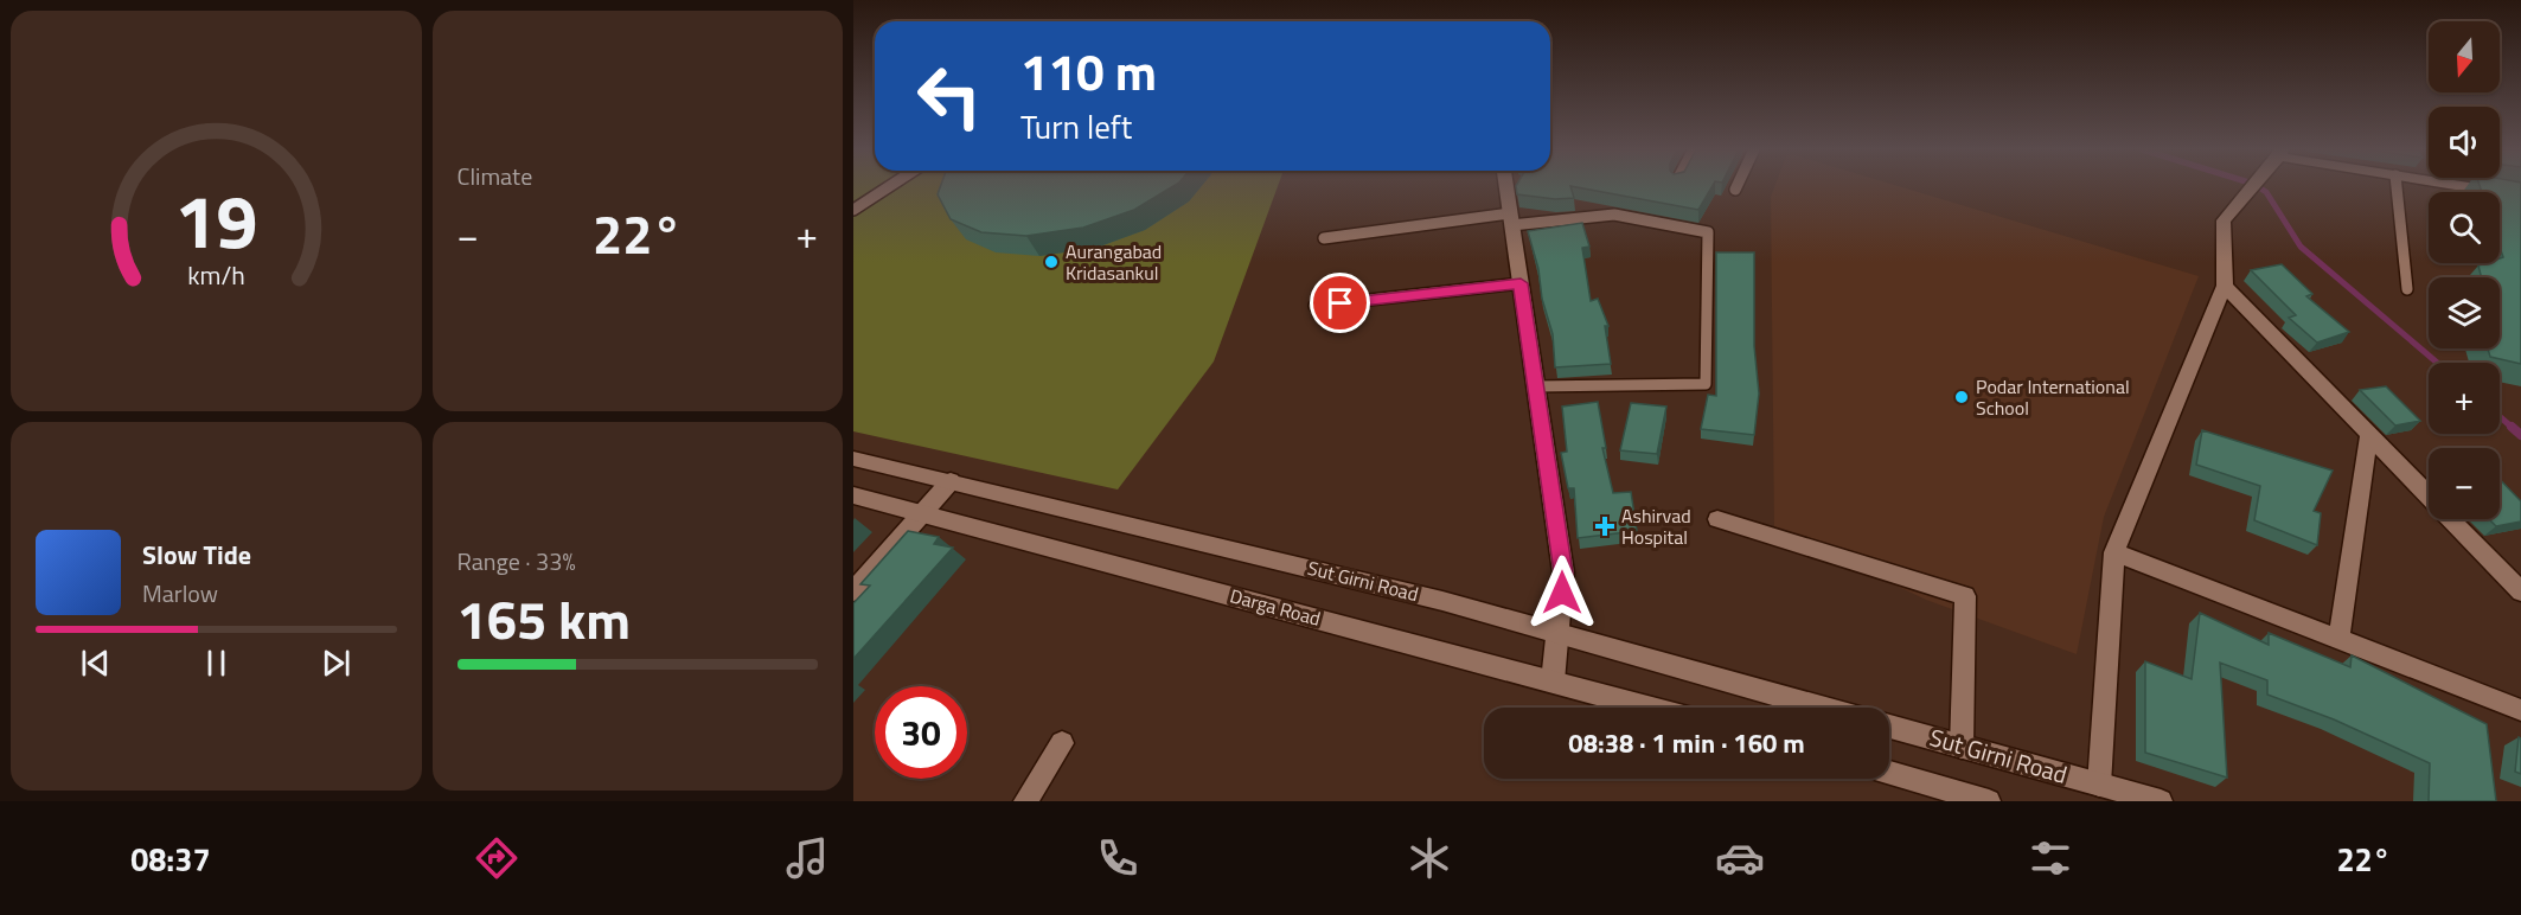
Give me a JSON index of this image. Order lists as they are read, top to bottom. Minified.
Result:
{"streets":{"street":["Sut Girni Road","Darga Road"]},"places":{"other":["Aurangabad Kridasankul","Podar International School"],"health":["Ashirvad Hospital"]},"north":"bottom","page":{"tile":["Climate",["Range · 33%","165 km"]],"map_buttons":["+","−"],"turn":["110 m","Turn left"],"heat":["−","22°","+"],"song":["Slow Tide","Marlow"],"limit":"30","trip":"08:38 · 1 min · 160 m","tabs":["08:37","22°"],"gauge":["19","km/h"]}}
